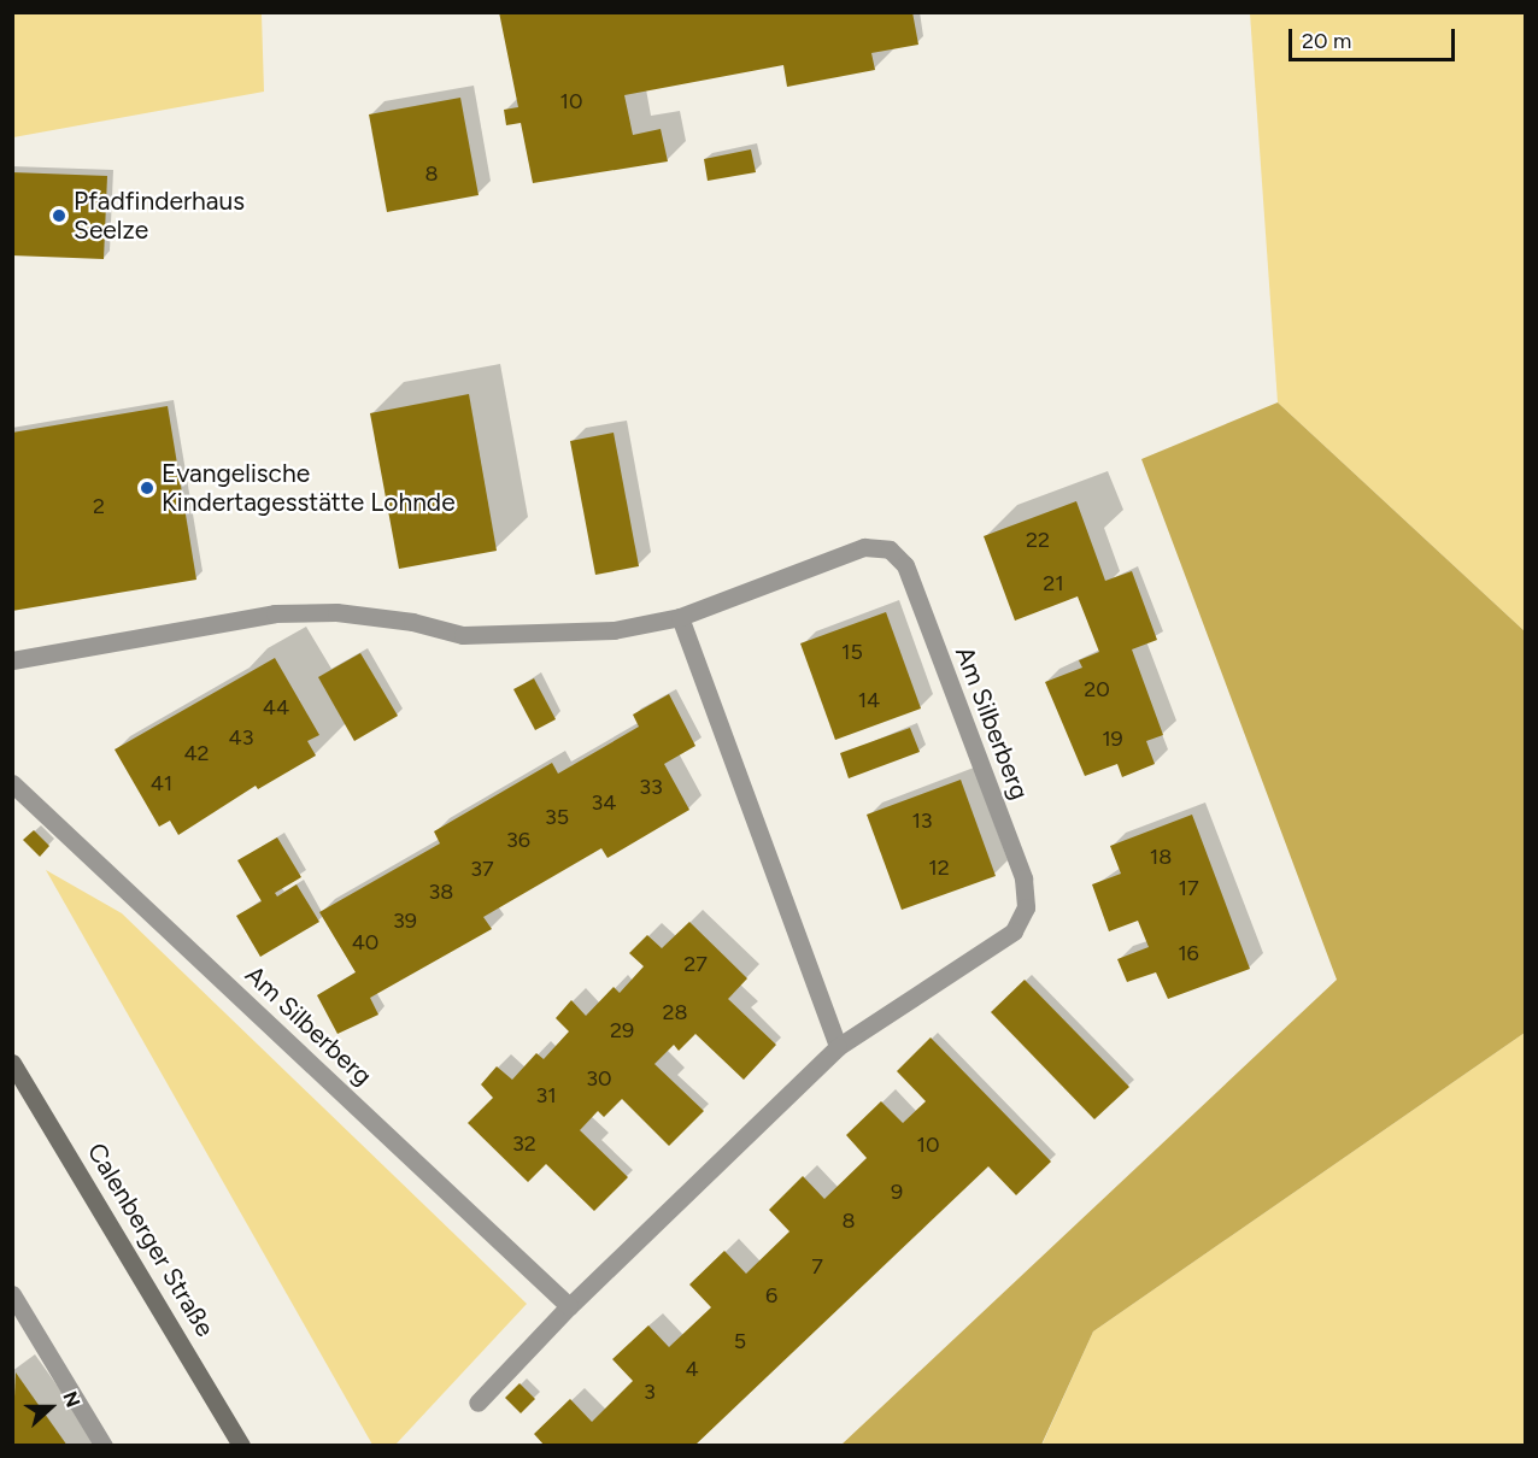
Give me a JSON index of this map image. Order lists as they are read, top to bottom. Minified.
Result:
{"streets":{"street":["Am Silberberg","Calenberger Straße"]},"places":["Pfadfinderhaus Seelze","Evangelische Kindertagesstätte Lohnde"],"house_numbers":["10","8","2","22","21","15","20","14","44","43","19","42","41","33","34","35","13","36","18","12","37","17","38","39","40","16","27","28","29","30","31","32","10","9","8","7","6","5","4","3"],"scale_bar":"20 m","north":"right"}
